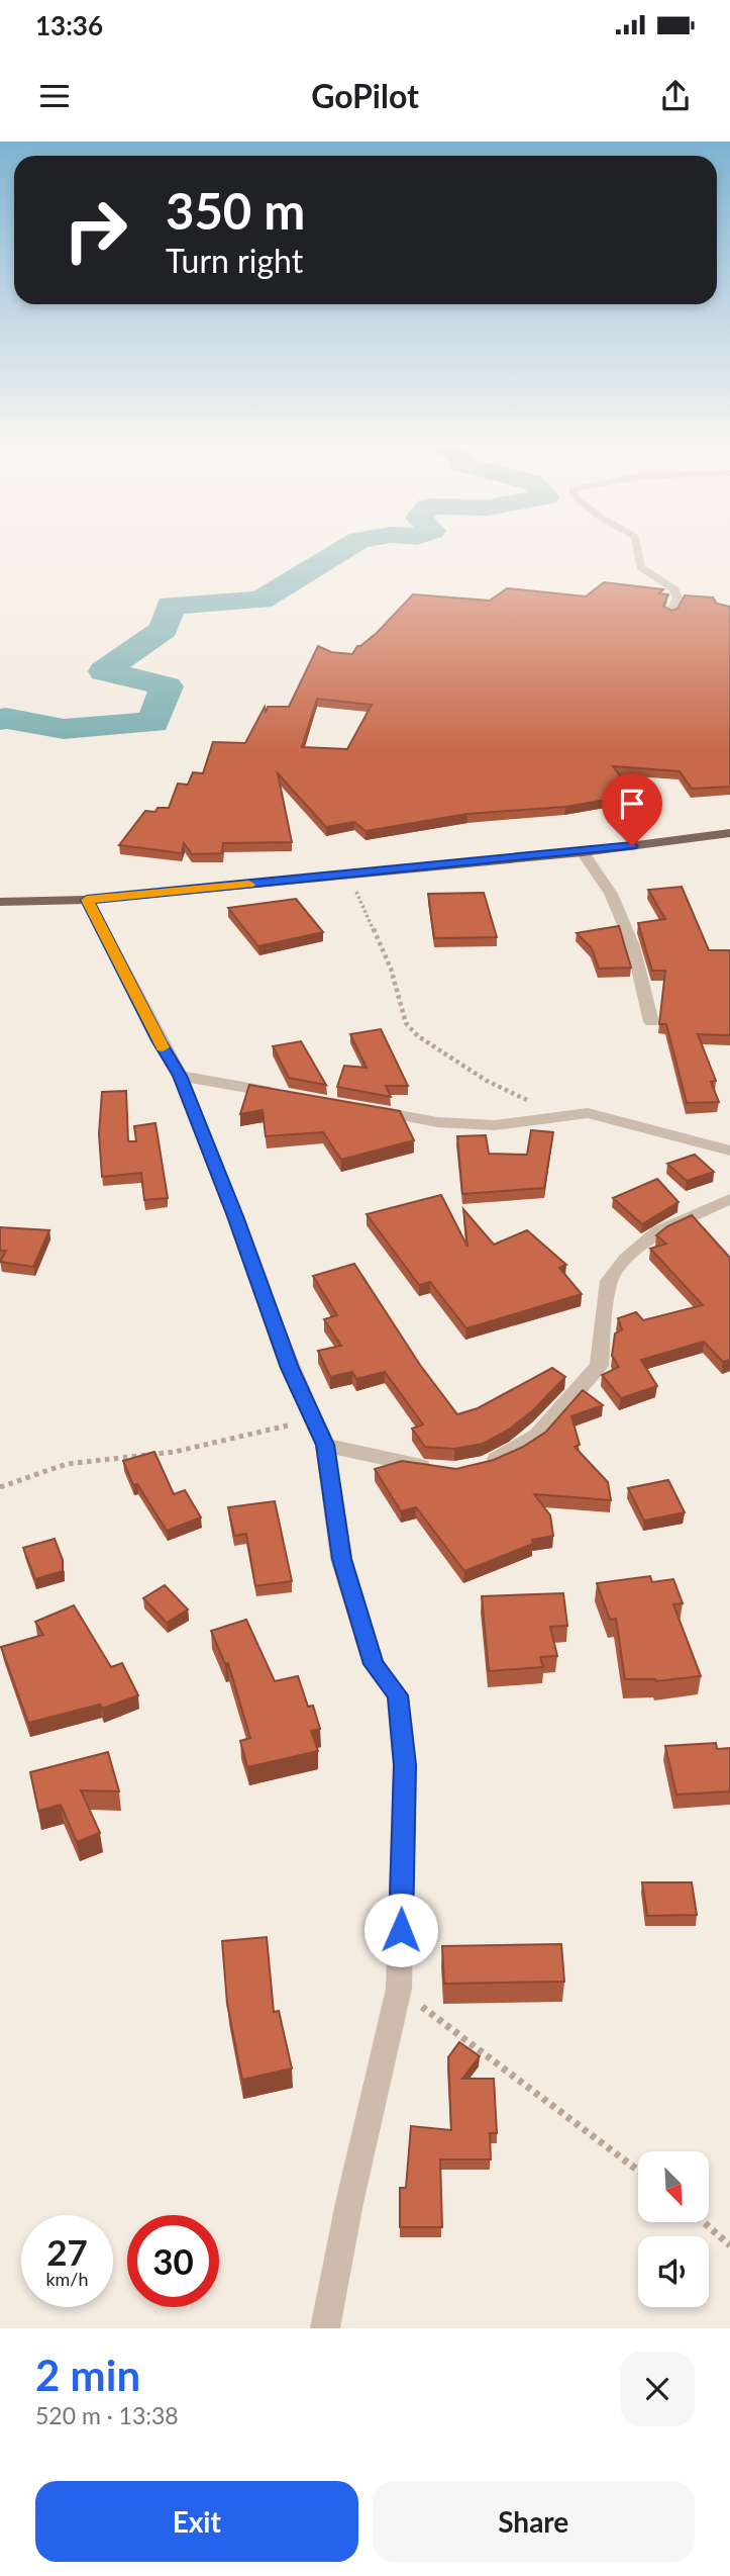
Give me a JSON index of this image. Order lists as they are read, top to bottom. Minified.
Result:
{"north":"bottom right","page":{"status":"13:36","header":"GoPilot","turn":["350 m","Turn right"],"speed":"27 km/h","limit":"30","heading":["2 min","520 m · 13:38"],"buttons":["Exit","Share"]}}
